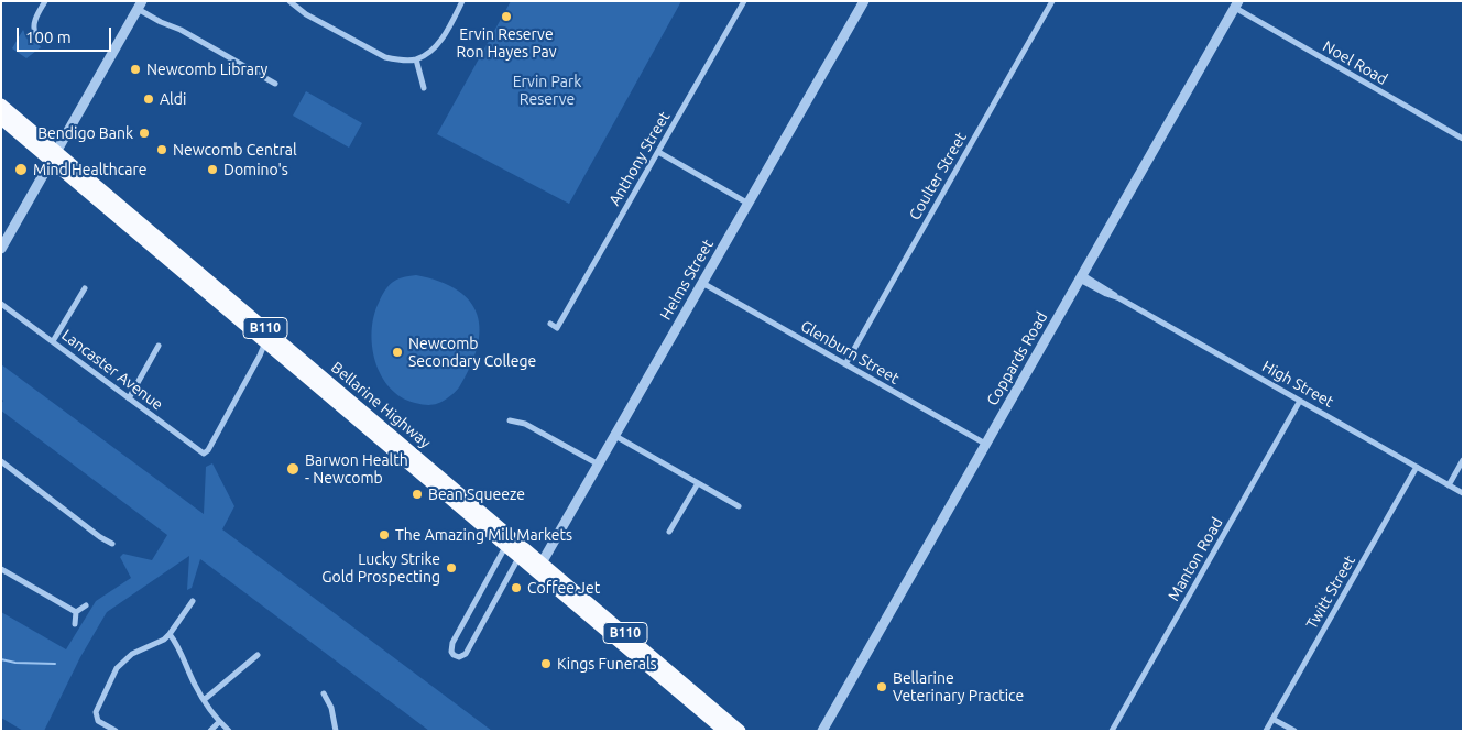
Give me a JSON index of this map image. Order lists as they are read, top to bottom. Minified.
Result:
{"streets":{"highway":["B110","Bellarine Highway"],"street":["Noel Road","Anthony Street","Coulter Street","Helms Street","Glenburn Street","Coppards Road","Lancaster Avenue","High Street","Manton Road","Twitt Street"]},"crossings":[["Noel Road","Coppards Road"],["Coulter Street","Glenburn Street"],["Helms Street","Glenburn Street"],["Helms Street","Bellarine Highway"],["Glenburn Street","Coppards Road"],["Coppards Road","High Street"],["Lancaster Avenue","Bellarine Highway"],["High Street","Manton Road"],["High Street","Twitt Street"]],"parks":["Ervin Park Reserve"],"places":["Ervin Reserve Ron Hayes Pav","Newcomb Library","Aldi","Bendigo Bank","Newcomb Central","Mind Healthcare","Domino's","Newcomb Secondary College","Barwon Health - Newcomb","Bean Squeeze","The Amazing Mill Markets","Lucky Strike Gold Prospecting","Coffee Jet","Kings Funerals","Bellarine Veterinary Practice"],"scale_bar":"100 m"}
